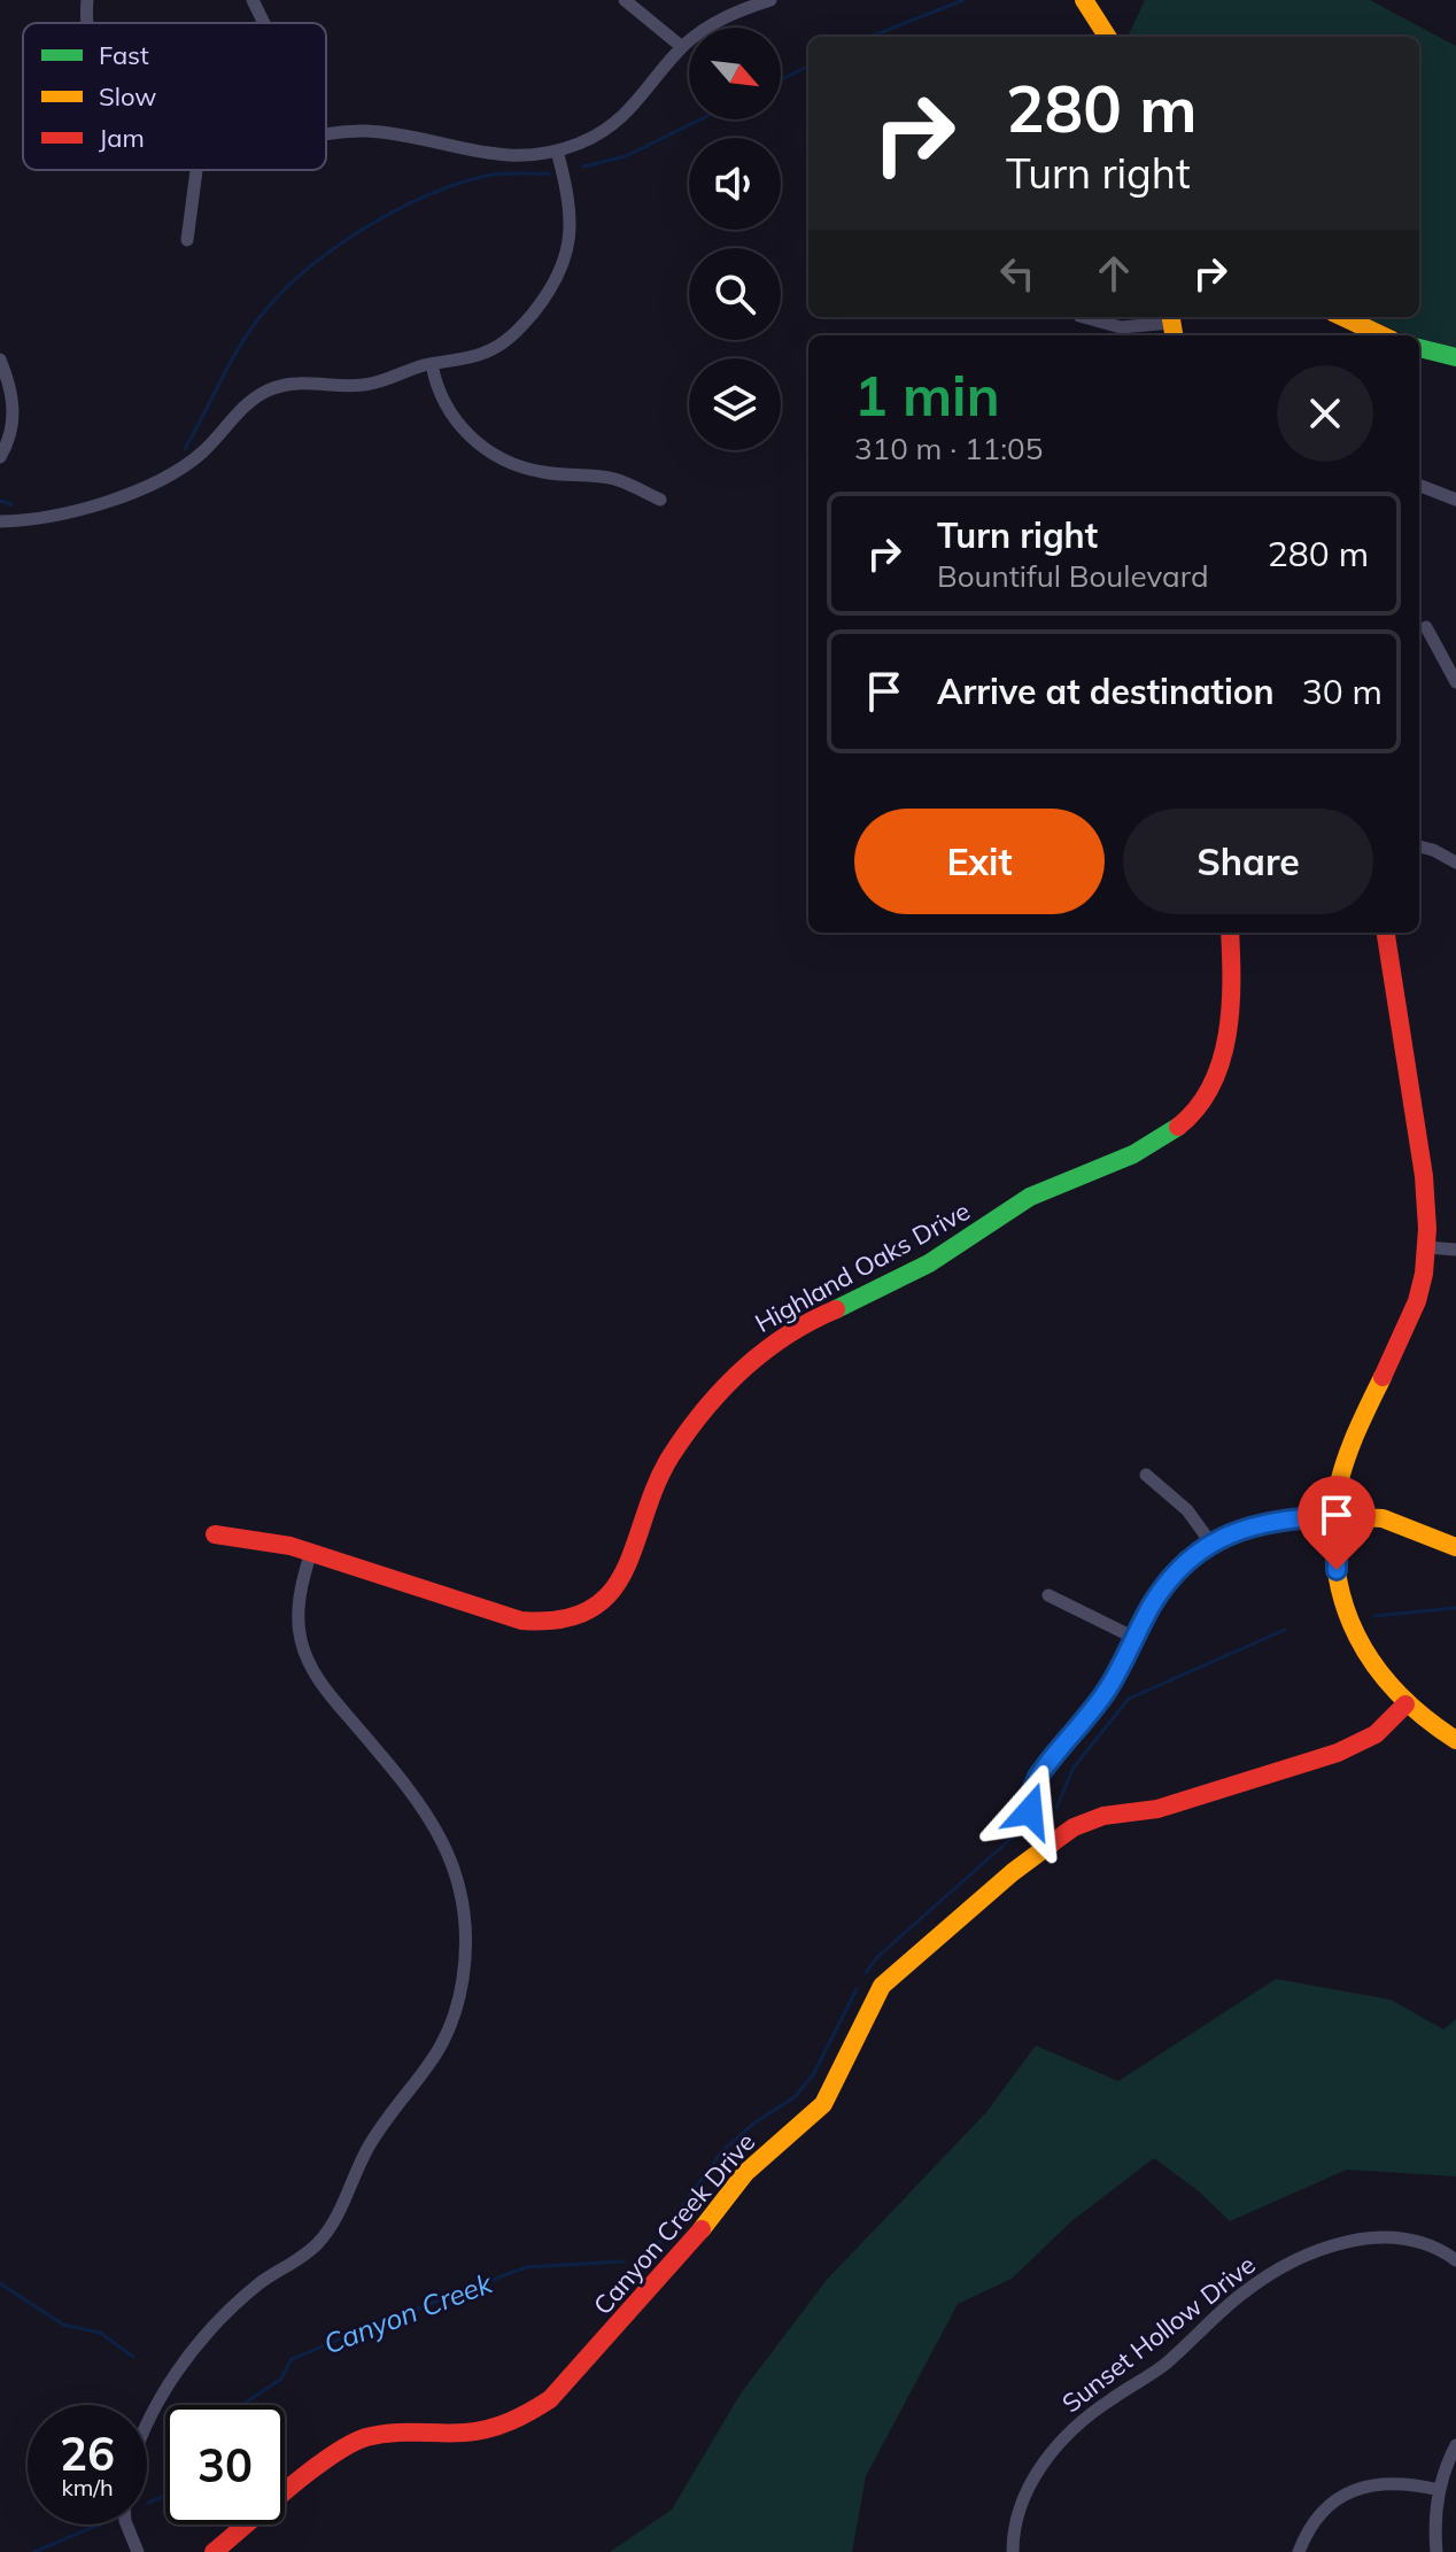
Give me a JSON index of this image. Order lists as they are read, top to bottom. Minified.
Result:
{"streets":{"street":["Highland Oaks Drive","Canyon Creek Drive","Sunset Hollow Drive"]},"water":["Canyon Creek"],"legend":["Fast","Slow","Jam"],"north":"bottom right","page":{"turn":["280 m","Turn right"],"heading":["1 min","310 m · 11:05"],"list":[{"name":"Turn right","note":"Bountiful Boulevard","value":"280 m"},{"name":"Arrive at destination","value":"30 m"}],"buttons":["Exit","Share"],"speed":"26 km/h","limit":"30"}}
